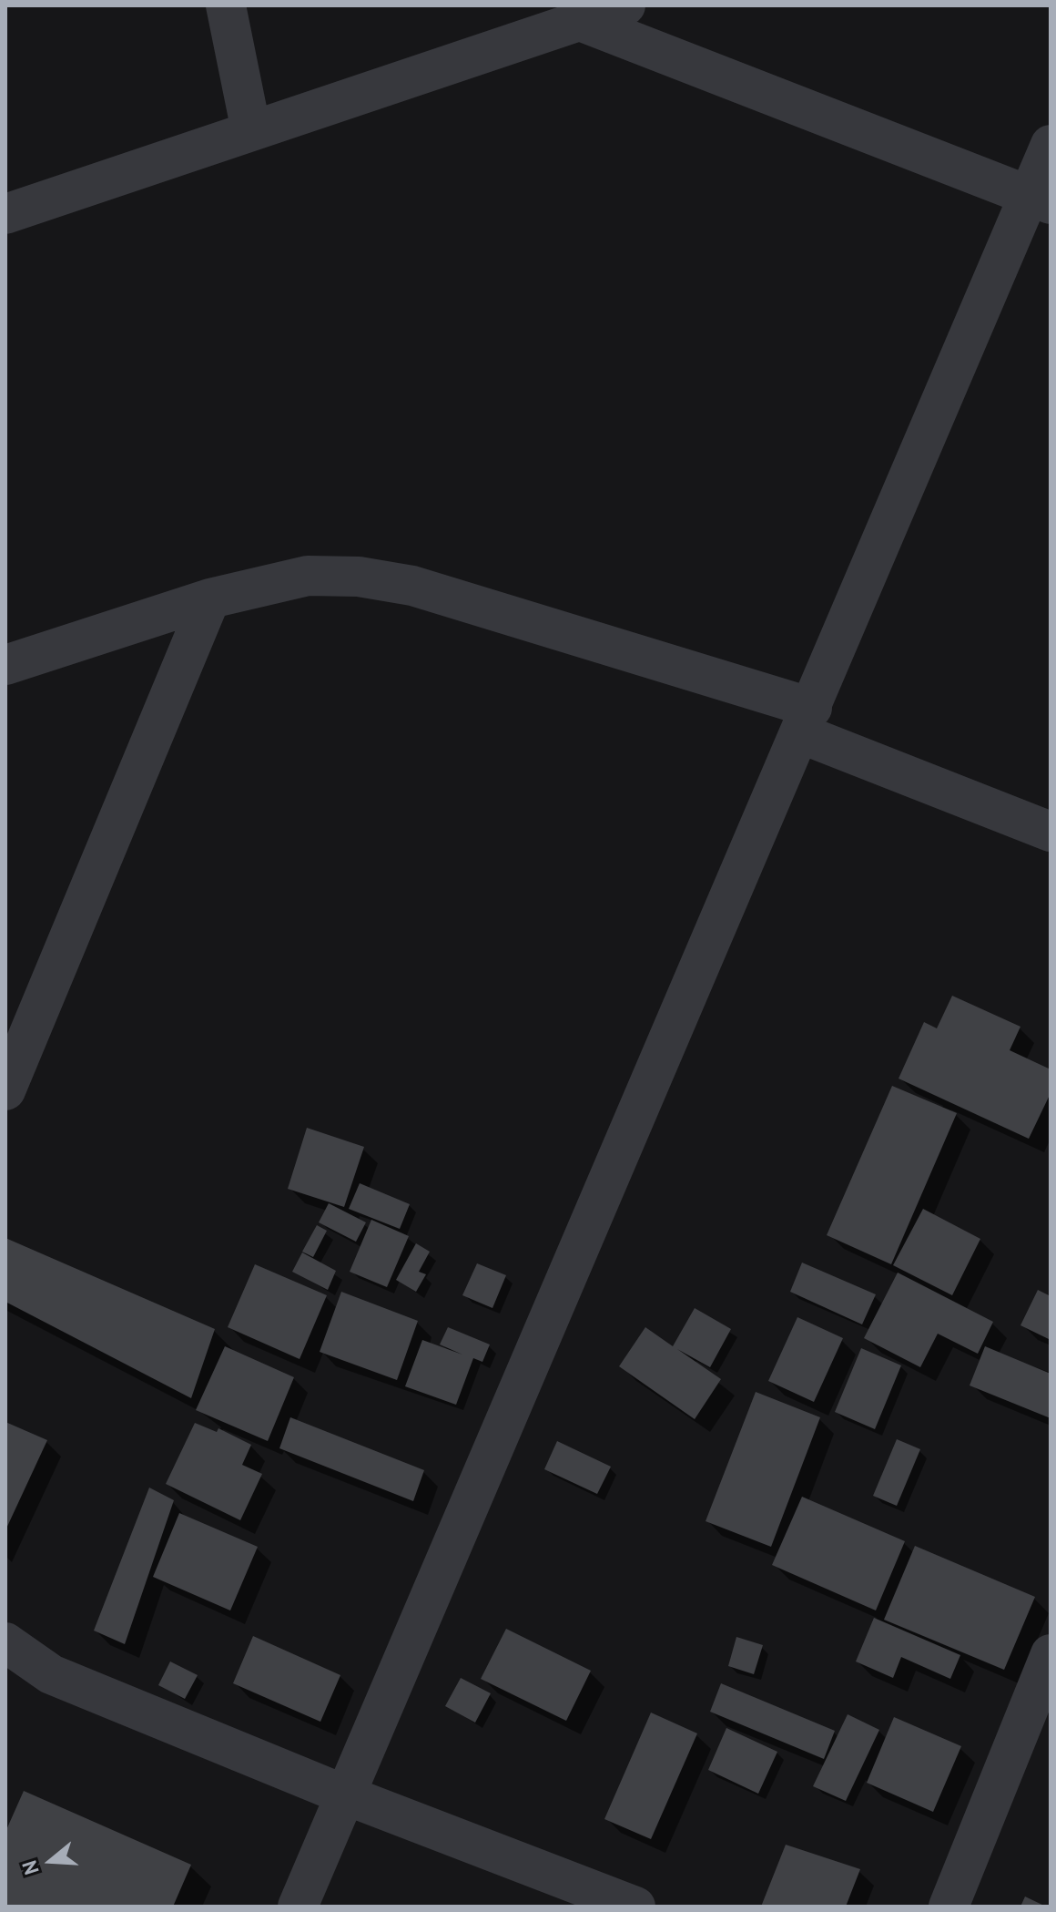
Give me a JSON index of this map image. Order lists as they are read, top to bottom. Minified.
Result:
{"north":"left"}
